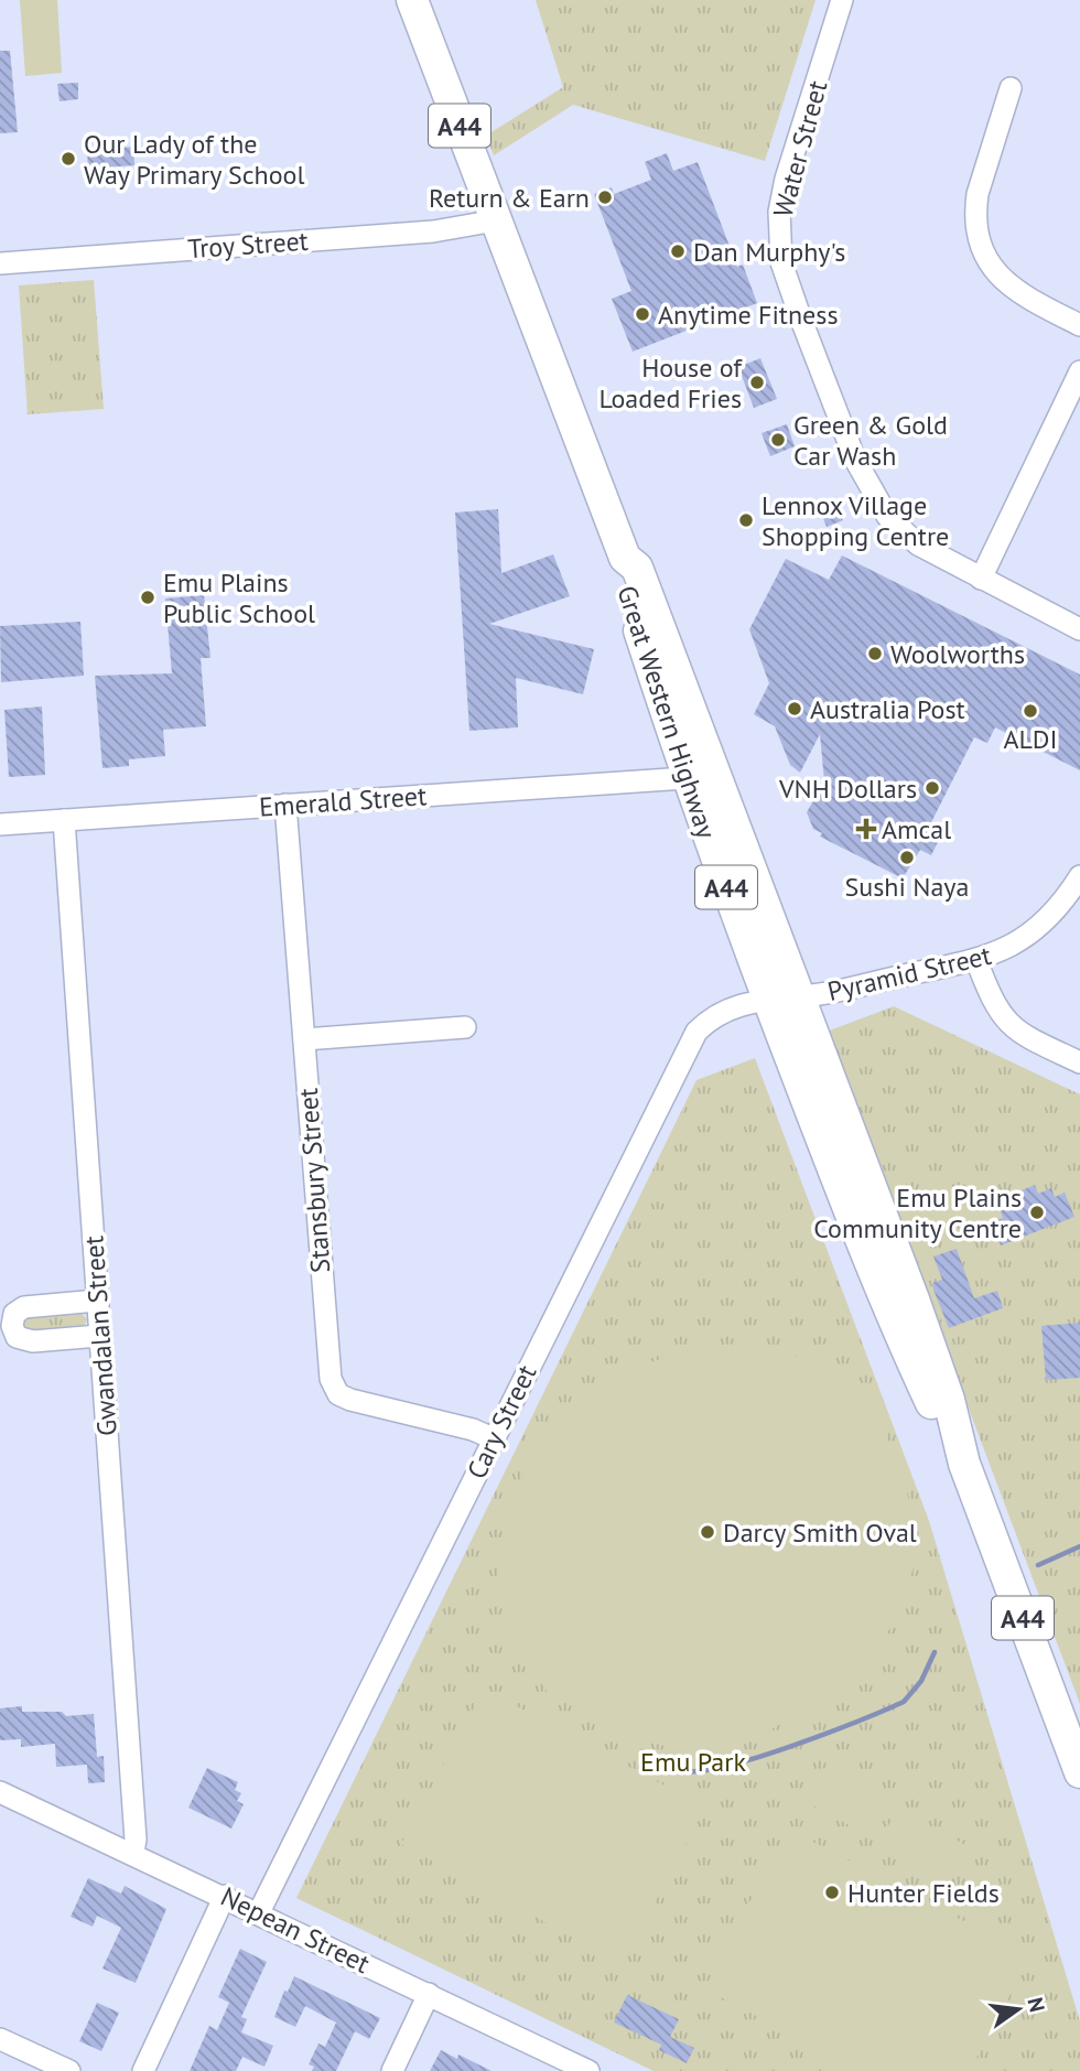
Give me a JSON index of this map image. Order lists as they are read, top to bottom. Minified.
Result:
{"streets":{"highway":["A44","Great Western Highway"],"street":["Water Street","Troy Street","Emerald Street","Pyramid Street","Stansbury Street","Gwandalan Street","Cary Street","Nepean Street"]},"crossings":[["Troy Street","Great Western Highway"],["Great Western Highway","Emerald Street"],["Great Western Highway","Pyramid Street"],["Great Western Highway","Cary Street"],["Emerald Street","Stansbury Street"],["Emerald Street","Gwandalan Street"],["Pyramid Street","Cary Street"],["Stansbury Street","Cary Street"],["Gwandalan Street","Nepean Street"],["Cary Street","Nepean Street"]],"parks":["Emu Park"],"places":{"other":["Our Lady of the Way Primary School","Return & Earn","Dan Murphy's","Anytime Fitness","House of Loaded Fries","Green & Gold Car Wash","Lennox Village Shopping Centre","Emu Plains Public School","Woolworths","Australia Post","ALDI","VNH Dollars","Sushi Naya","Emu Plains Community Centre","Darcy Smith Oval","Hunter Fields"],"health":["Amcal"]},"north":"right"}
